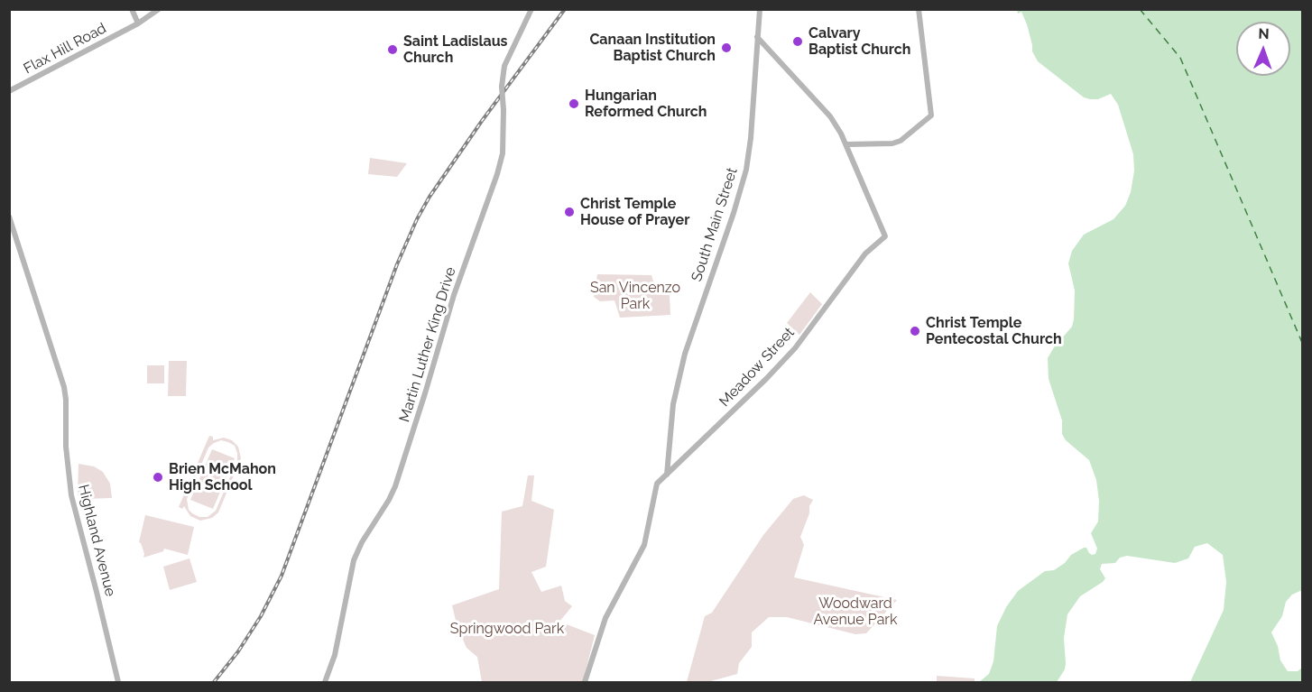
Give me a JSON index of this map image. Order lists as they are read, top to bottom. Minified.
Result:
{"streets":{"main road":["Flax Hill Road","South Main Street","Martin Luther King Drive","Meadow Street","Highland Avenue"]},"crossings":[["South Main Street","Meadow Street"]],"parks":["San Vincenzo Park","Woodward Avenue Park","Springwood Park"],"places":["Calvary Baptist Church","Canaan Institution Baptist Church","Saint Ladislaus Church","Hungarian Reformed Church","Christ Temple House of Prayer","Christ Temple Pentecostal Church","Brien McMahon High School"],"north":"top"}
